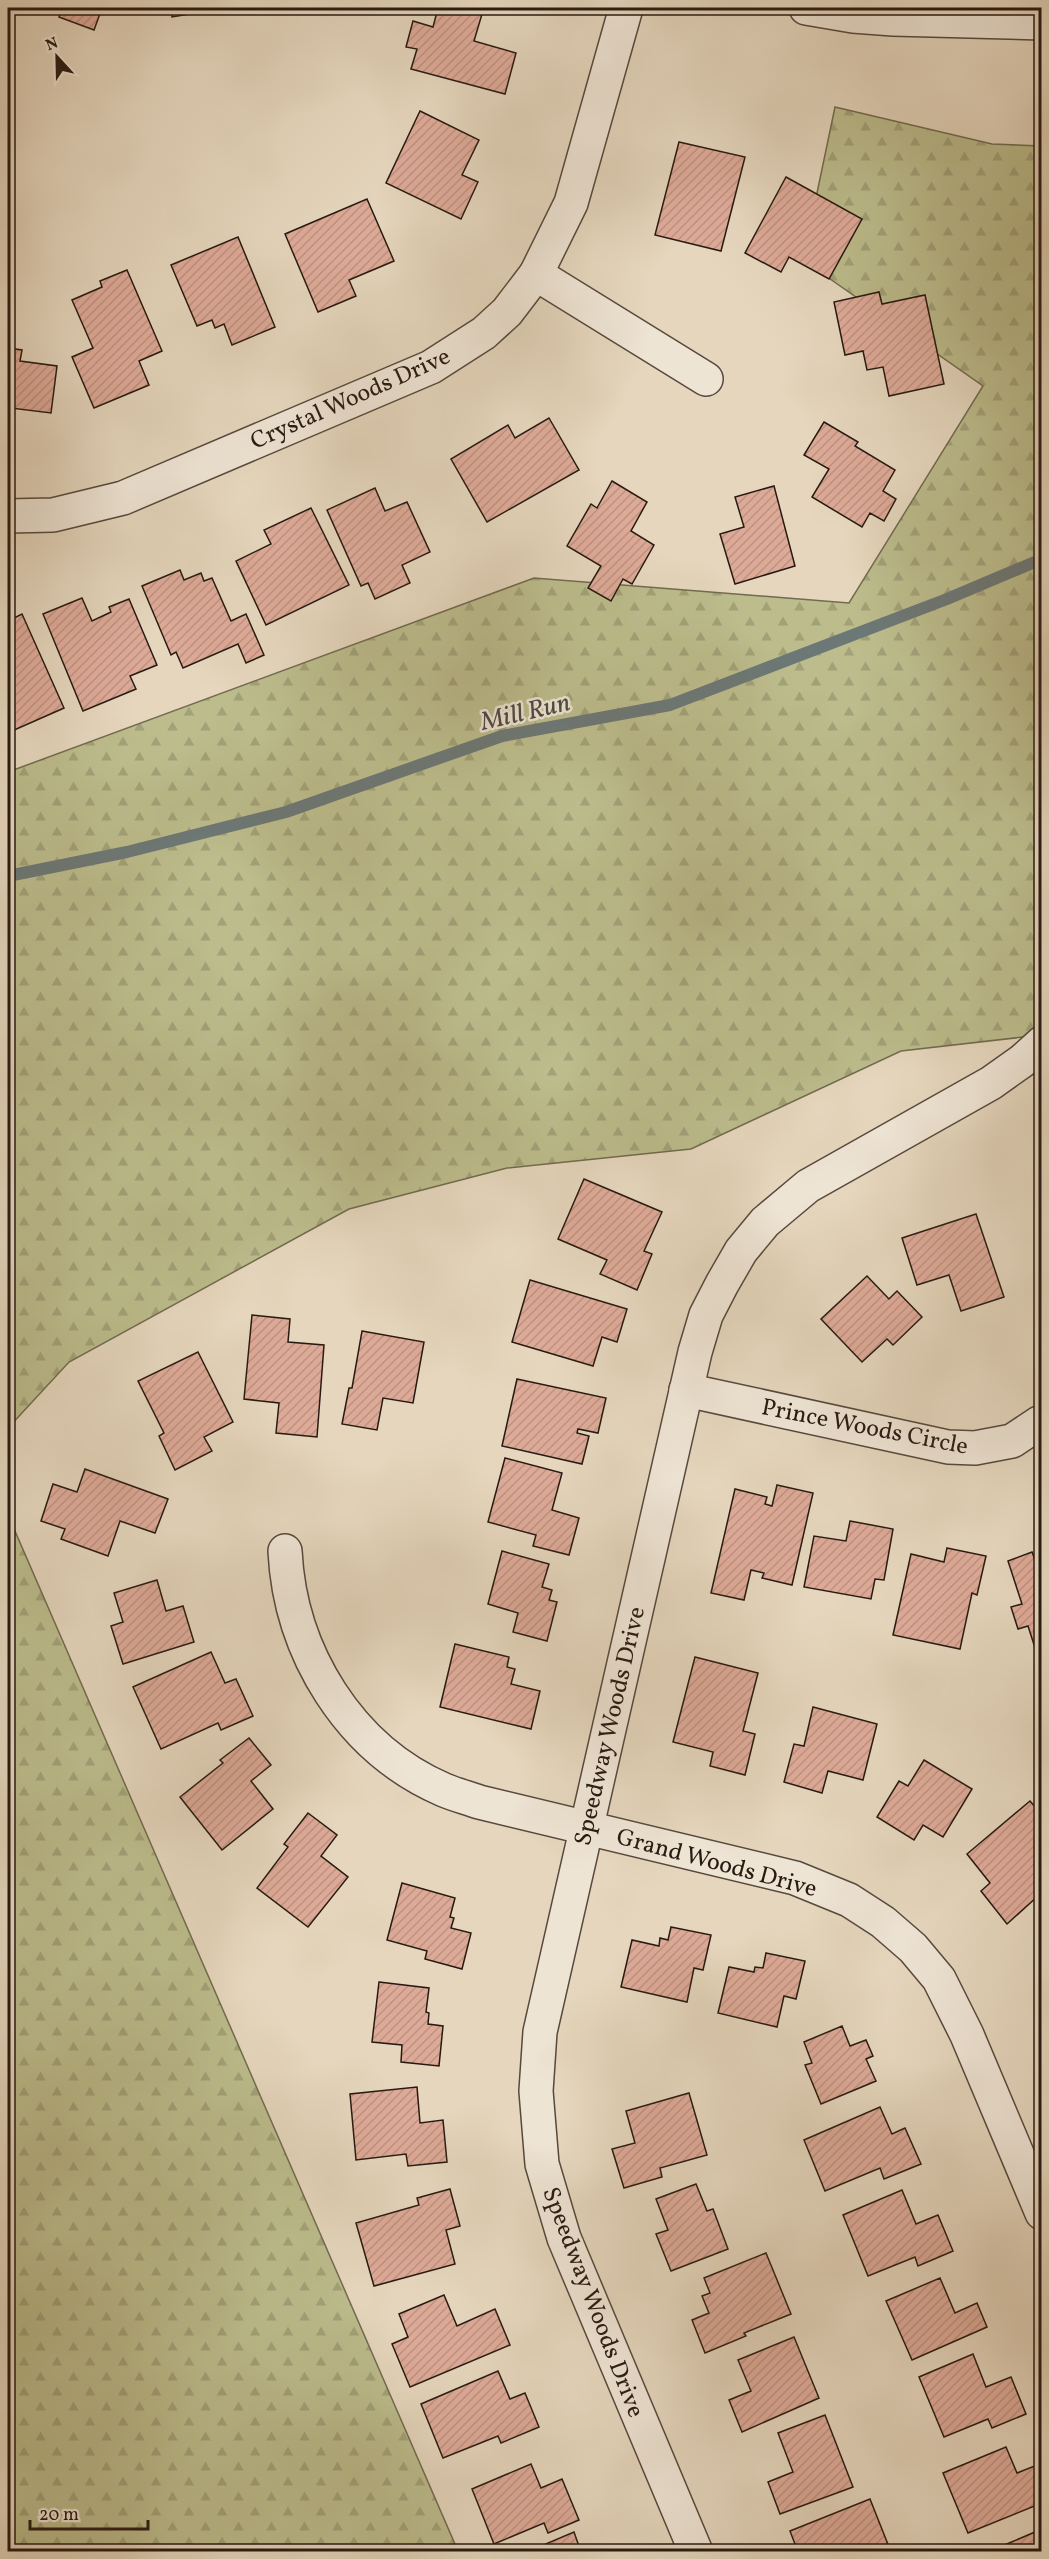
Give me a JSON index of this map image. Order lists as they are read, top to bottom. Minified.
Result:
{"streets":{"street":["Crystal Woods Drive","Prince Woods Circle","Speedway Woods Drive","Grand Woods Drive"]},"crossings":[["Prince Woods Circle","Speedway Woods Drive"],["Speedway Woods Drive","Grand Woods Drive"]],"water":["Mill Run"],"scale_bar":"20 m","north":"top"}
